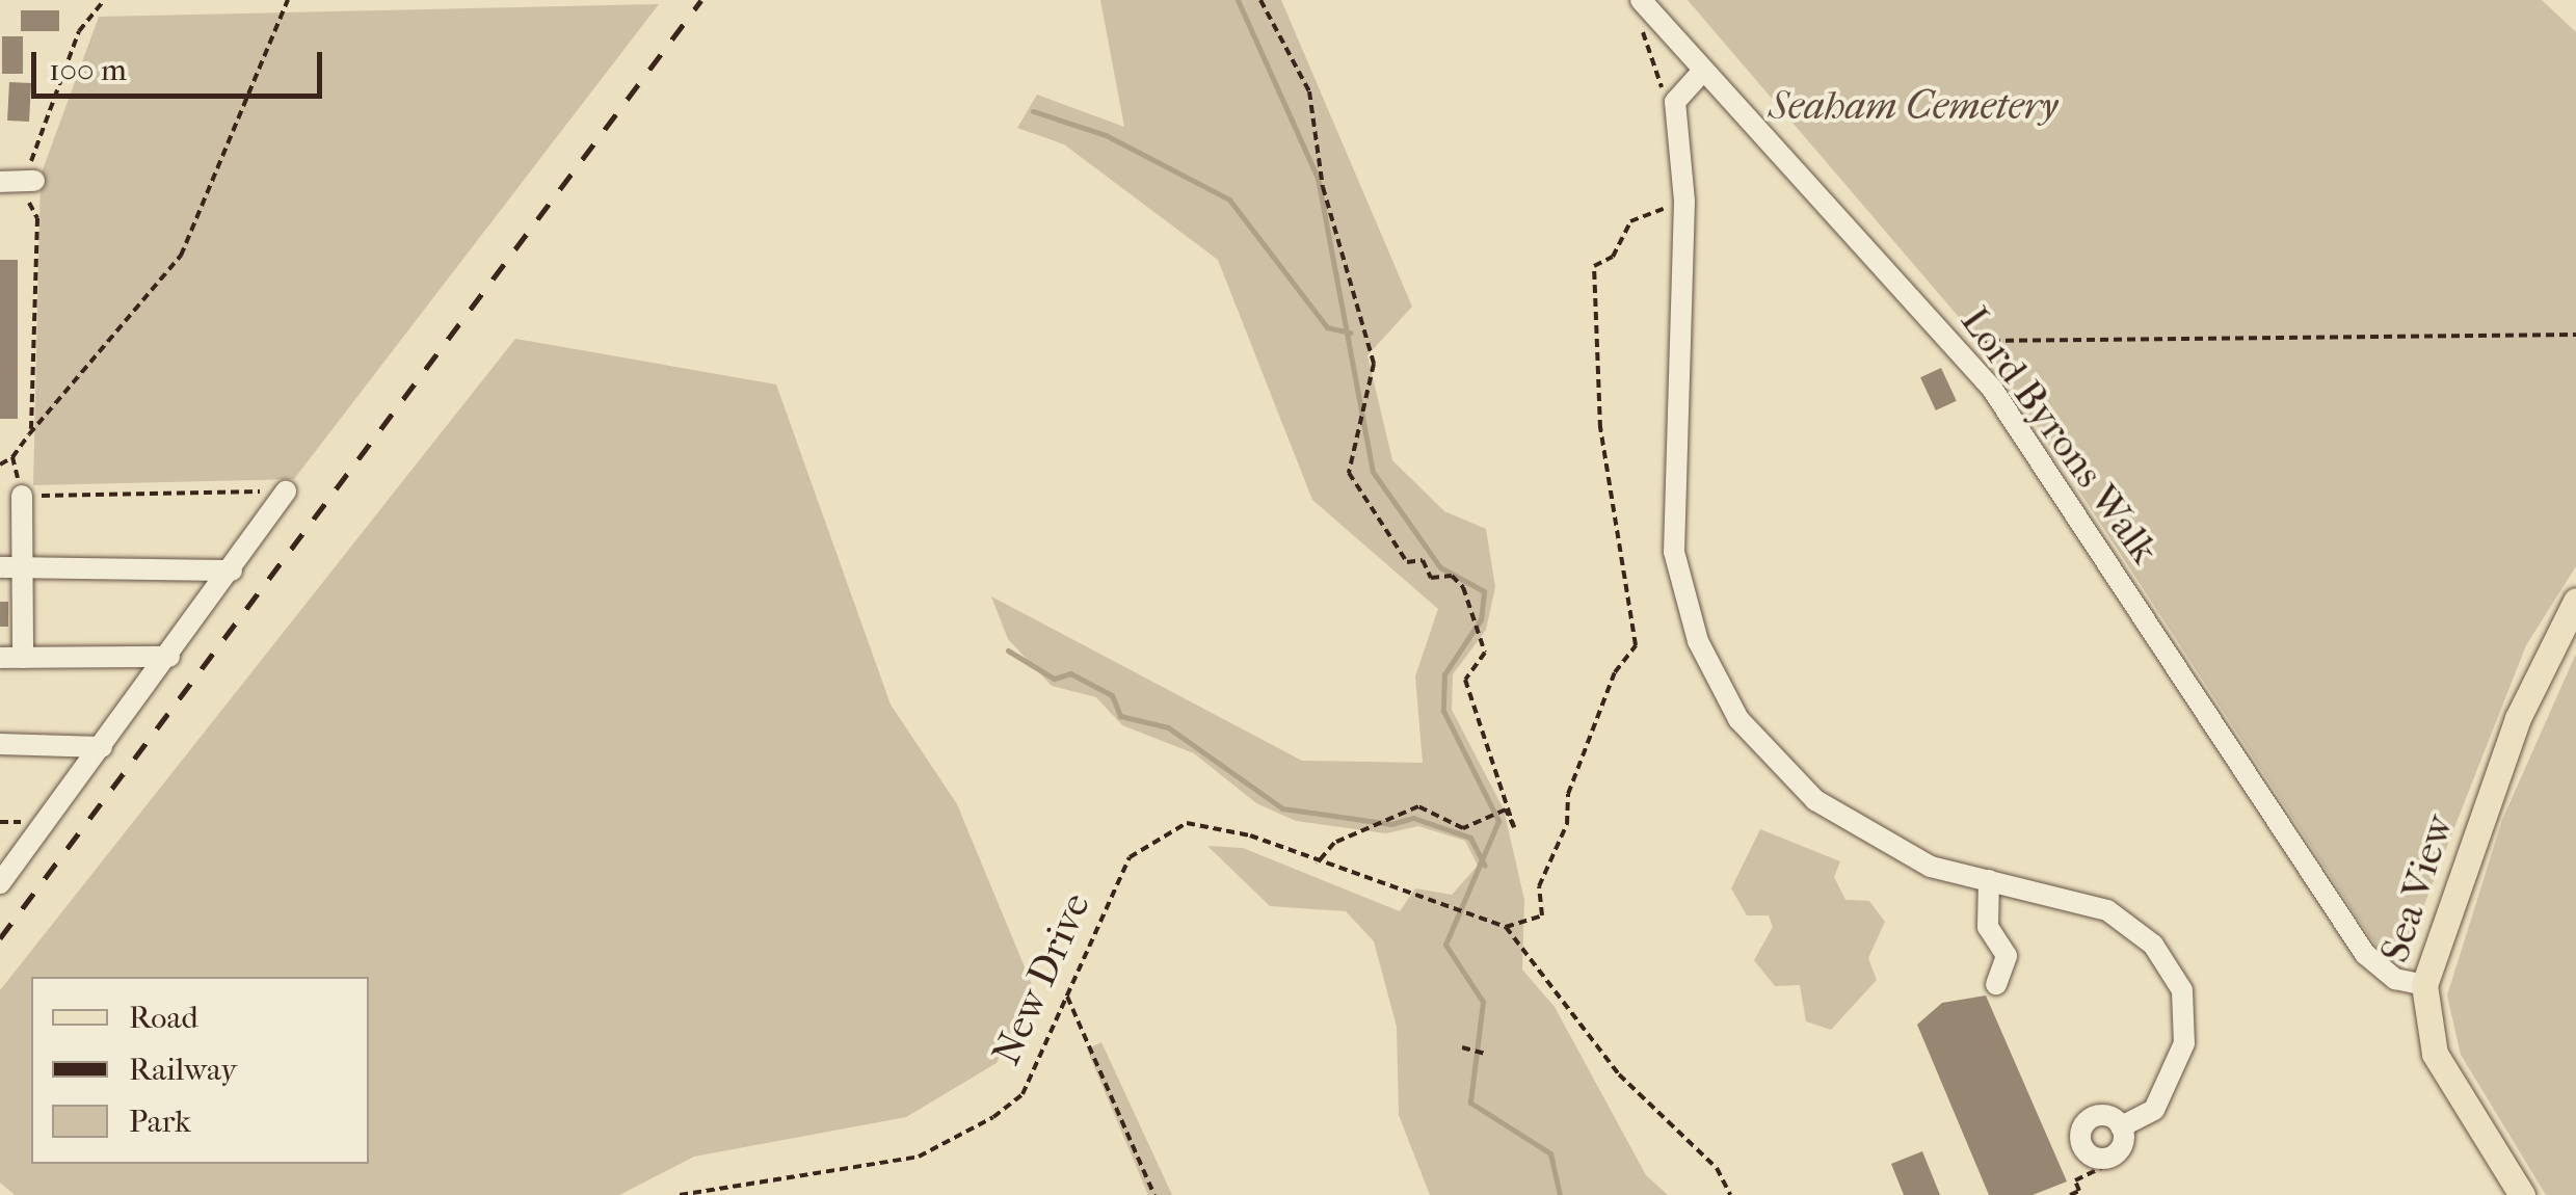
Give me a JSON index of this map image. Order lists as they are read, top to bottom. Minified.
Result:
{"streets":{"main road":["Sea View"],"street":["Lord Byrons Walk"],"path":["New Drive"]},"crossings":[["Lord Byrons Walk","Sea View"]],"parks":["Seaham Cemetery"],"legend":["Road","Railway","Park"],"scale_bar":"100 m"}
